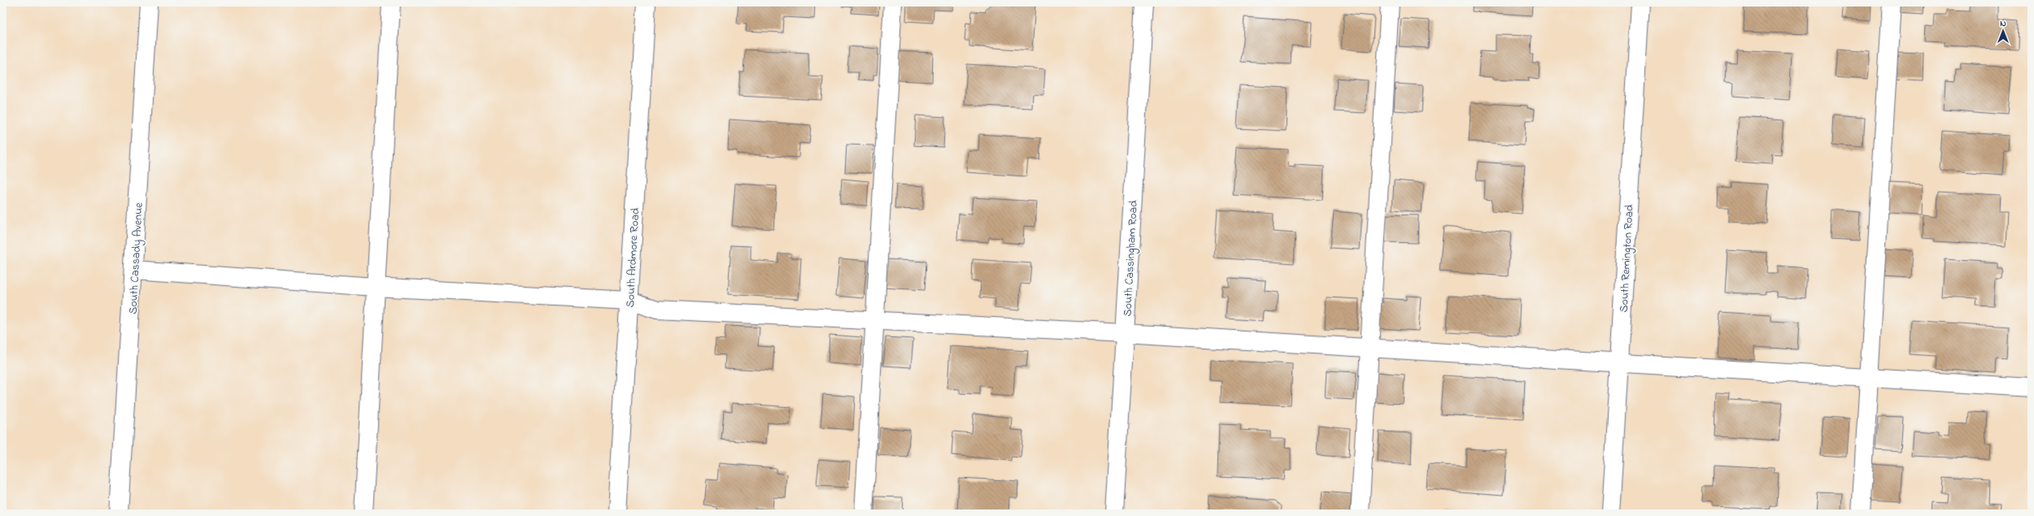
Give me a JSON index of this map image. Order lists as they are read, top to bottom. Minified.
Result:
{"streets":{"street":["South Ardmore Road","South Cassady Avenue","South Cassingham Road","South Remington Road"]},"north":"top"}
